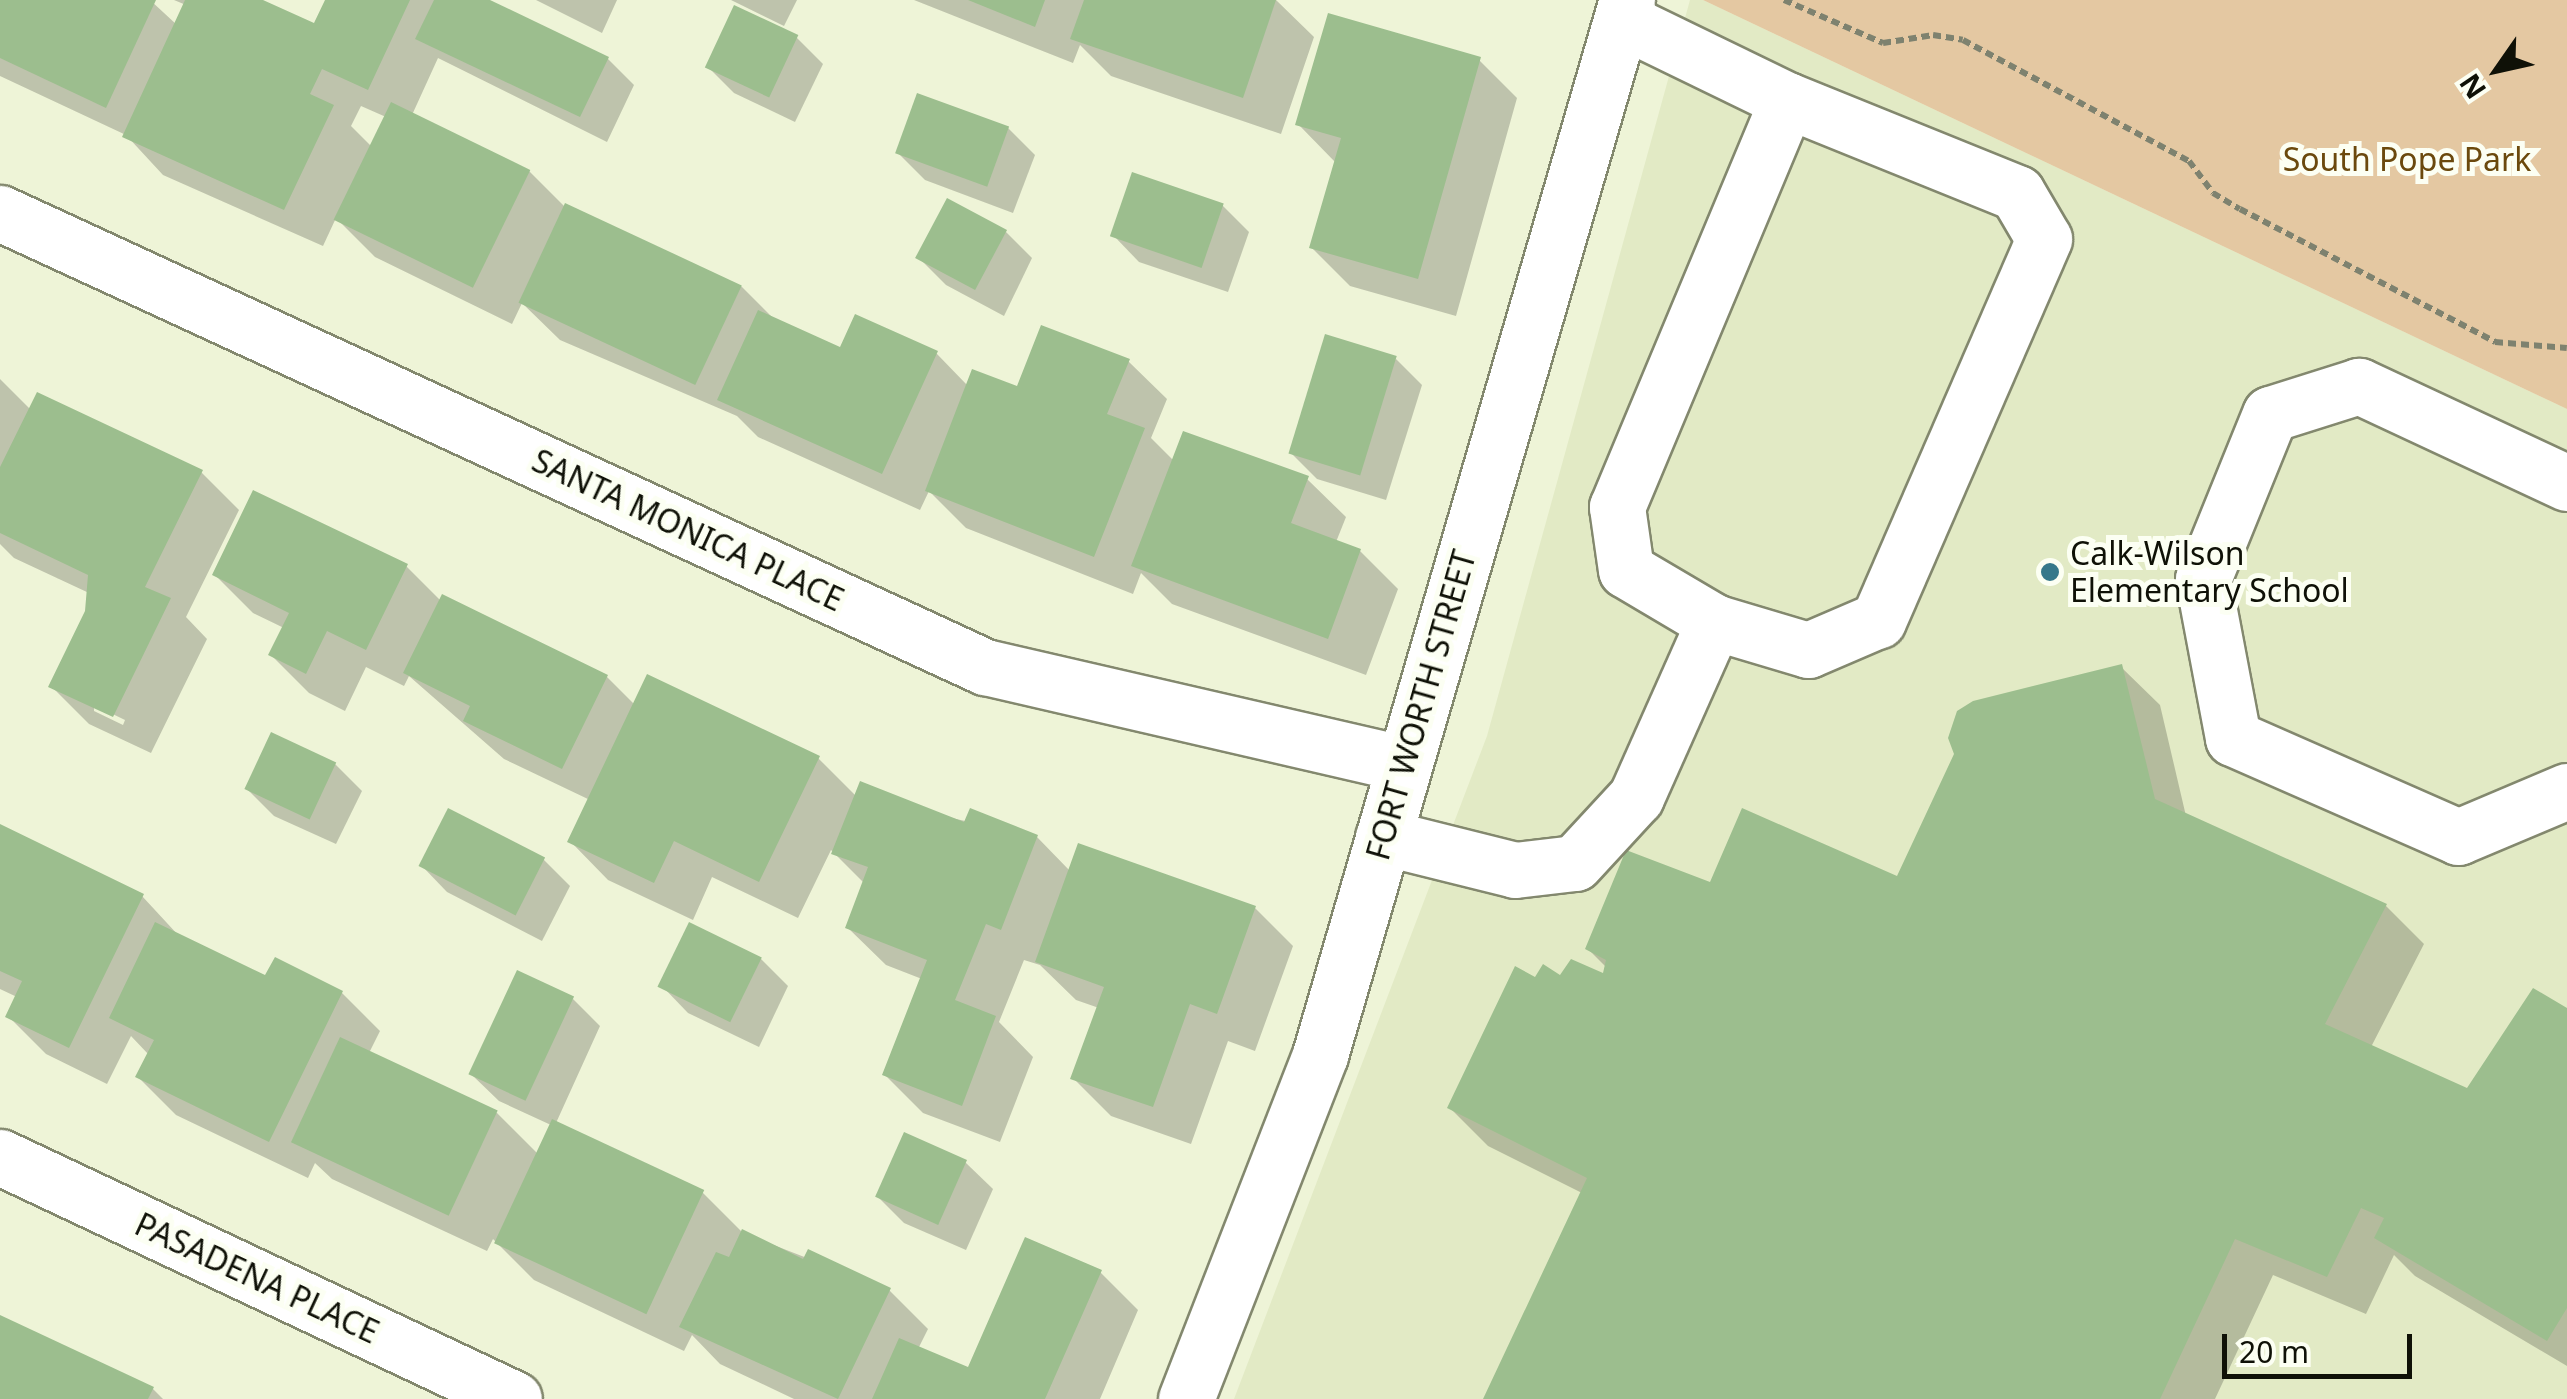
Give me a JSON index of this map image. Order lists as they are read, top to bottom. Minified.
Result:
{"streets":{"street":["SANTA MONICA PLACE","FORT WORTH STREET","PASADENA PLACE"]},"crossings":[["SANTA MONICA PLACE","FORT WORTH STREET"]],"parks":["South Pope Park"],"places":["Calk-Wilson Elementary School"],"scale_bar":"20 m","north":"bottom left"}
